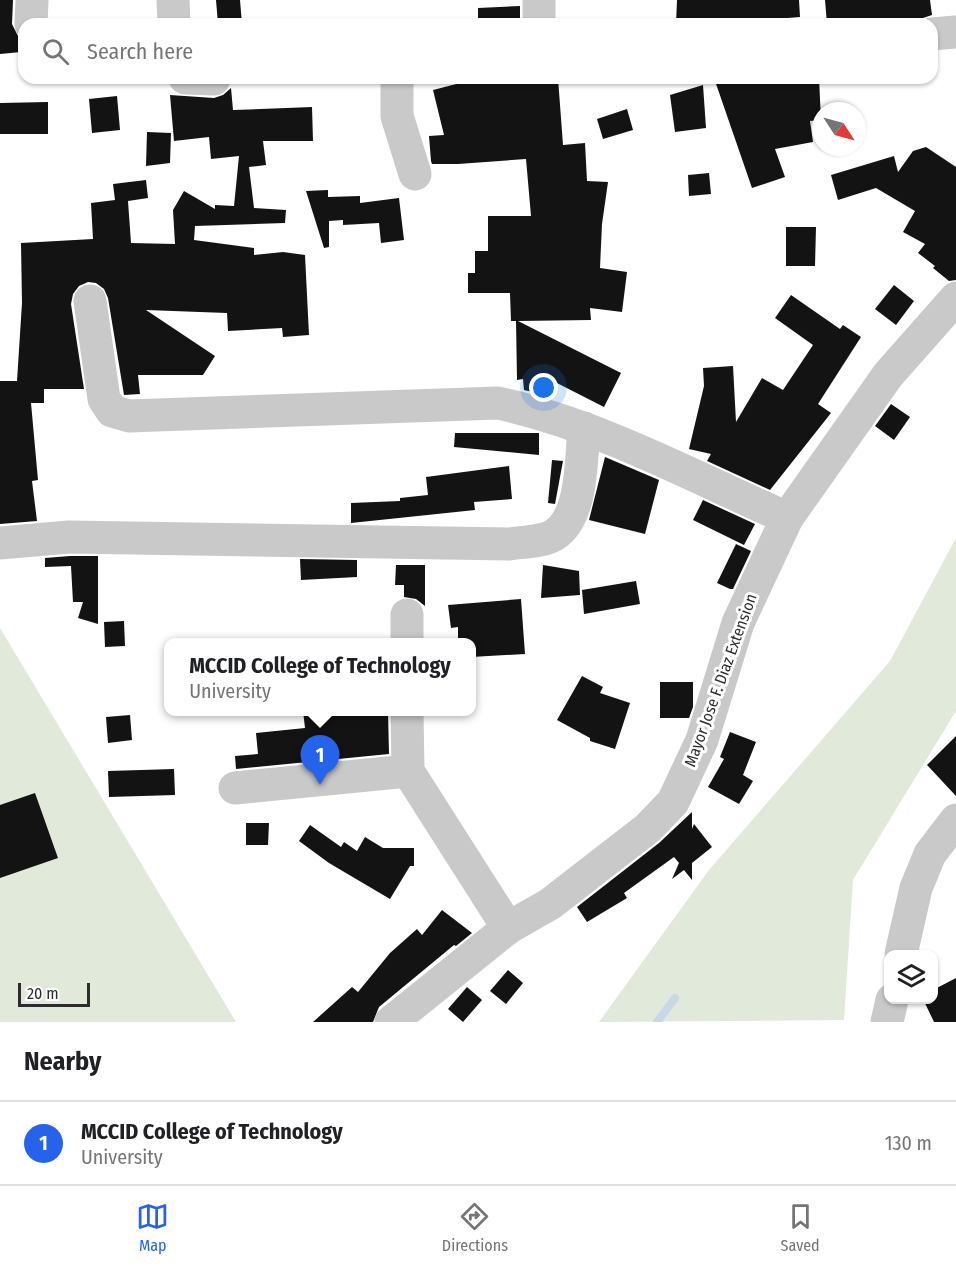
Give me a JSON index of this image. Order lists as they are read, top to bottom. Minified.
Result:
{"streets":{"street":["Mayor Jose F. Diaz Extension"]},"scale_bar":"20 m","north":"bottom right","page":{"search":"Search here","popup":["MCCID College of Technology","University"],"pins":"1","scale":"20 m","heading":"Nearby","list":[{"mark":"1","name":"MCCID College of Technology","note":"University","value":"130 m"}],"nav":["Map","Directions","Saved"]}}
